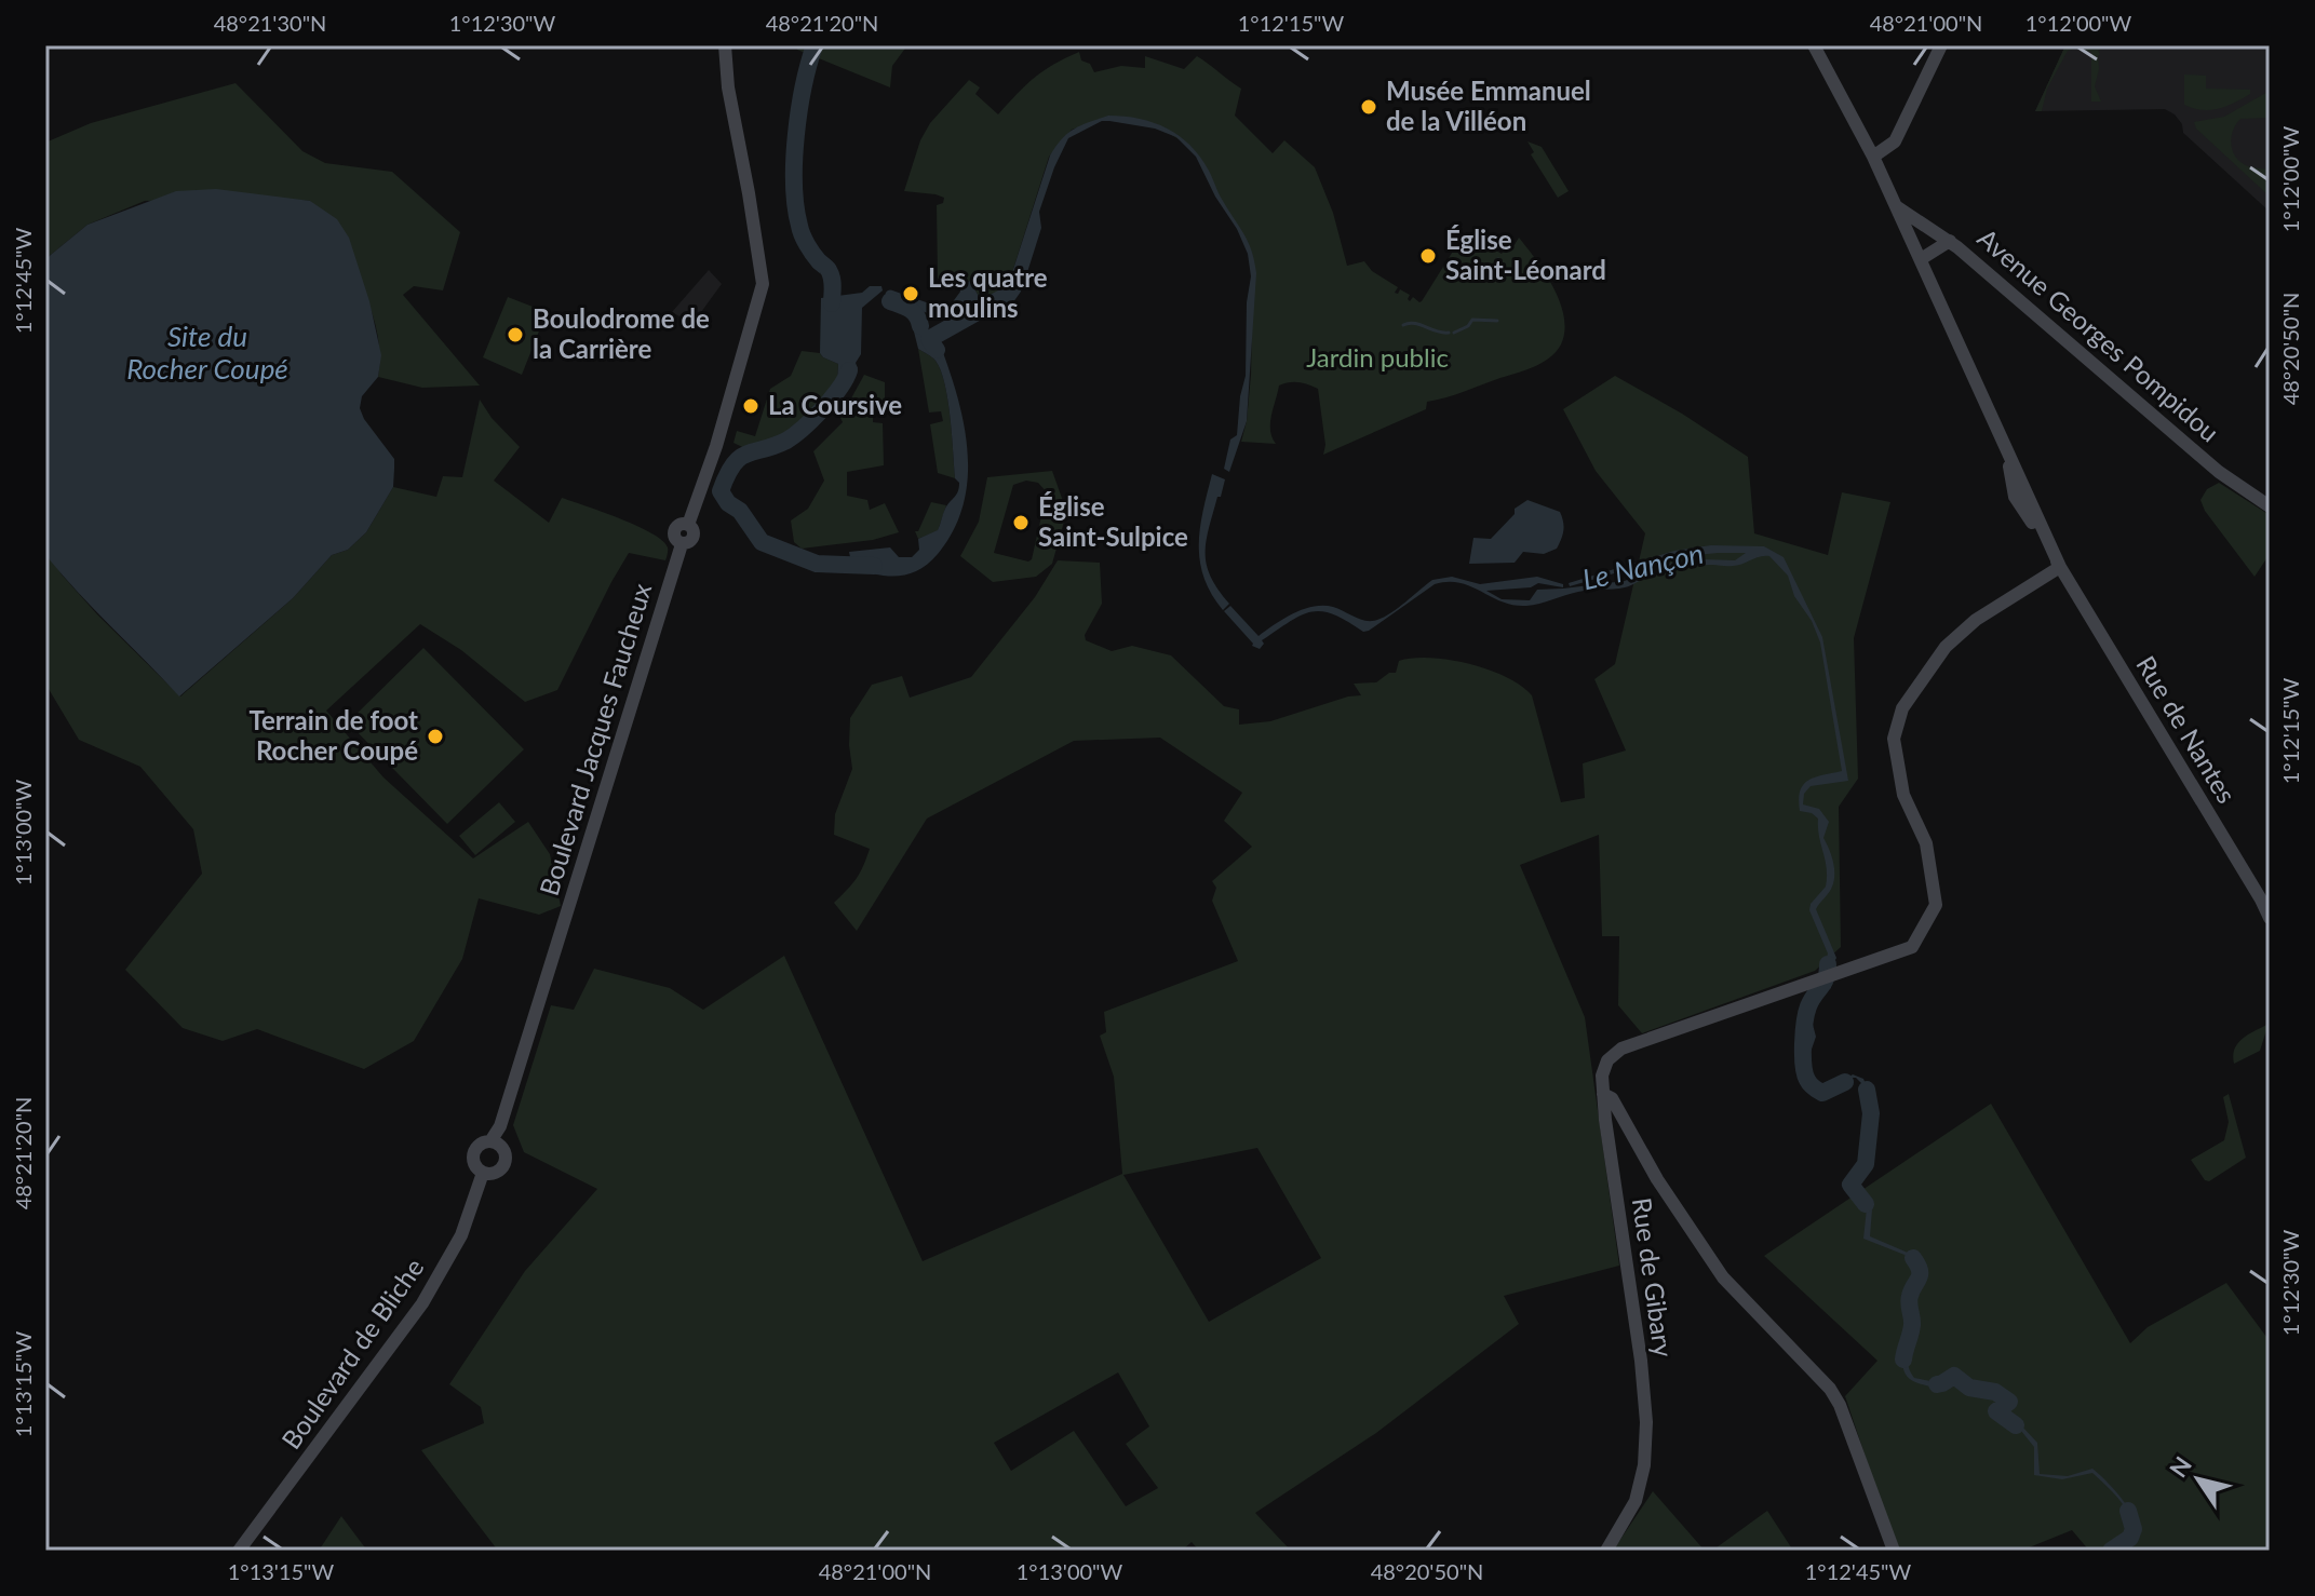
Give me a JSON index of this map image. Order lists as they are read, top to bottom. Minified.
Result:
{"streets":{"main road":["Avenue Georges Pompidou","Rue de Nantes","Boulevard Jacques Faucheux","Rue de Gibary","Boulevard de Bliche"]},"crossings":[["Avenue Georges Pompidou","Rue de Nantes"],["Rue de Nantes","Rue de Gibary"],["Boulevard Jacques Faucheux","Boulevard de Bliche"]],"water":["Site du Rocher Coupé","Le Nançon"],"parks":["Jardin public"],"places":["Musée Emmanuel de la Villéon","Église Saint-Léonard","Les quatre moulins","Boulodrome de la Carrière","La Coursive","Église Saint-Sulpice","Terrain de foot Rocher Coupé"],"north":"top left","coordinates":["48°21'30\"N","1°12'30\"W","48°21'20\"N","1°12'15\"W","48°21'00\"N","1°12'00\"W","1°12'45\"W","48°20'50\"N","1°13'00\"W","1°13'15\"W"]}
